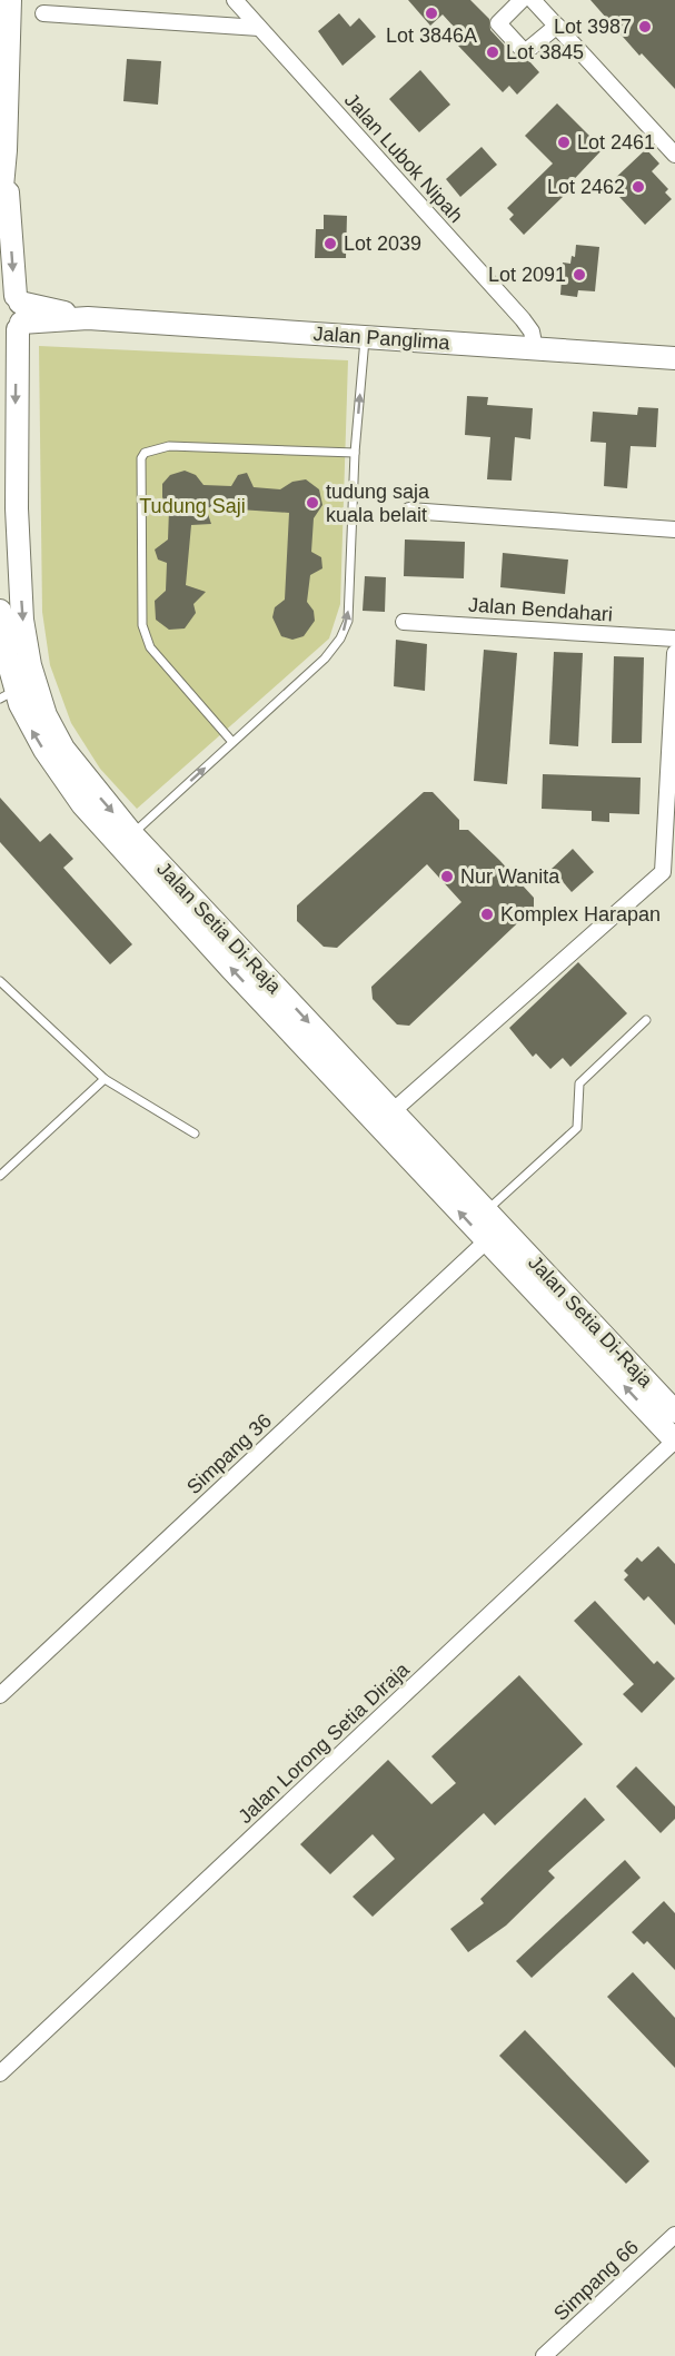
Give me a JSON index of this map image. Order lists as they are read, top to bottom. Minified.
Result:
{"streets":{"main road":["Jalan Panglima","Jalan Setia Di-Raja"],"street":["Jalan Lubok Nipah","Jalan Bendahari","Simpang 36","Jalan Lorong Setia Diraja","Simpang 66"]},"crossings":[["Jalan Lubok Nipah","Jalan Panglima"],["Jalan Panglima","Jalan Setia Di-Raja"],["Jalan Setia Di-Raja","Simpang 36"],["Jalan Setia Di-Raja","Jalan Lorong Setia Diraja"]],"parks":["Tudung Saji"],"places":["Lot 3846A","Lot 3987","Lot 3845","Lot 2461","Lot 2462","Lot 2039","Lot 2091","tudung saja kuala belait","Nur Wanita","Komplex Harapan"]}
